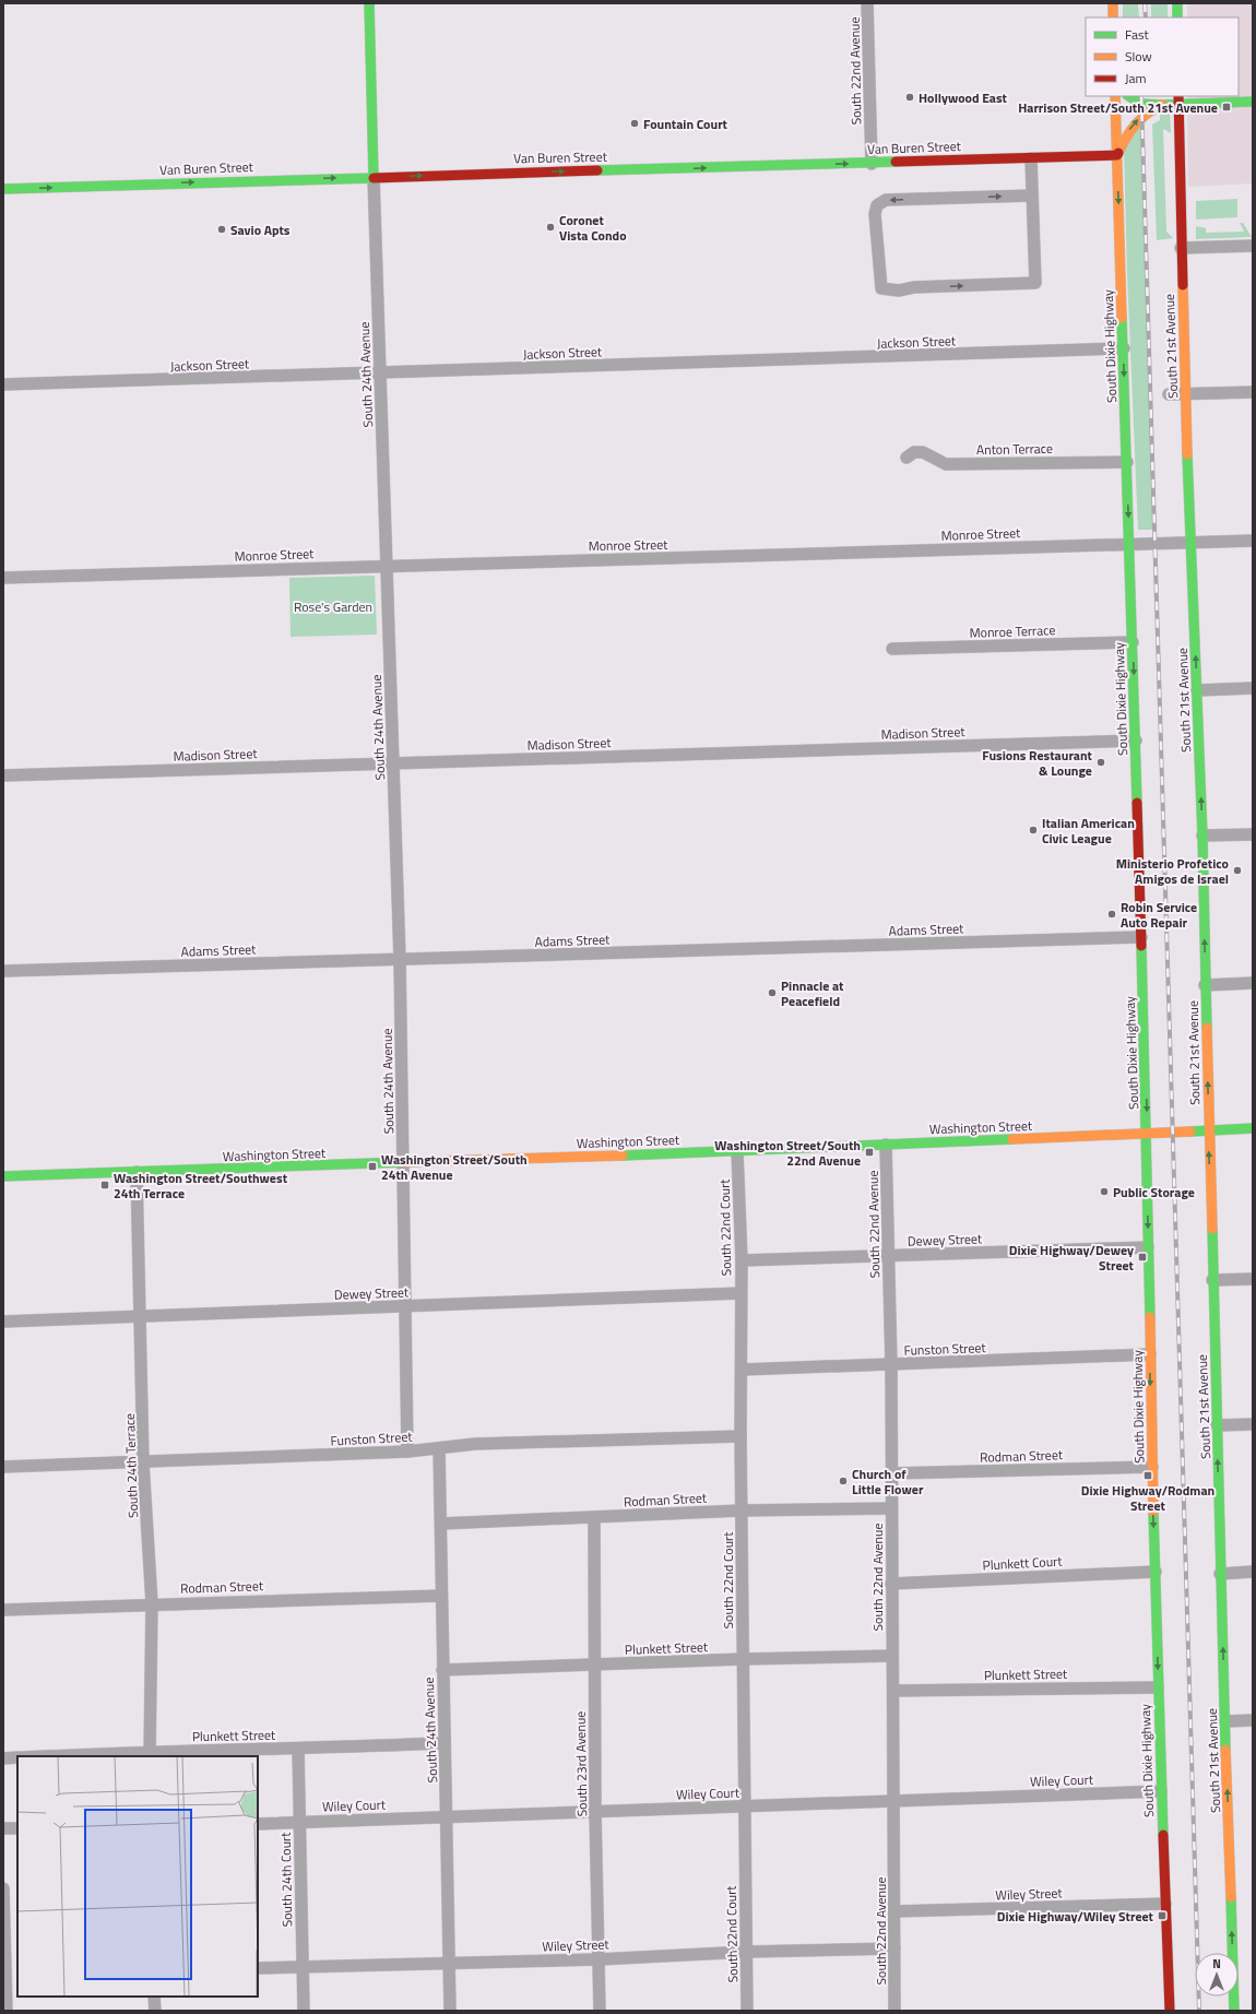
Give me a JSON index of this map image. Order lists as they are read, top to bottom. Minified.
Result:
{"streets":{"main road":["Van Buren Street","South Dixie Highway","South 21st Avenue","South 24th Avenue","Washington Street"],"street":["South 22nd Avenue","Jackson Street","Anton Terrace","Monroe Street","Monroe Terrace","Madison Street","Adams Street","South 22nd Court","Dewey Street","Funston Street","Rodman Street","South 24th Terrace","Plunkett Court","Plunkett Street","South 23rd Avenue","Wiley Court","South 24th Court","Wiley Street"]},"crossings":[["South 22nd Avenue","Van Buren Street"],["South 22nd Avenue","Washington Street"],["South 22nd Avenue","Dewey Street"],["South 22nd Avenue","Funston Street"],["South 22nd Avenue","Rodman Street"],["South 22nd Avenue","Plunkett Court"],["South 22nd Avenue","Plunkett Street"],["South 22nd Avenue","Wiley Court"],["South 22nd Avenue","Wiley Street"],["Van Buren Street","South Dixie Highway"],["Van Buren Street","South 24th Avenue"],["Jackson Street","South Dixie Highway"],["Jackson Street","South 24th Avenue"],["South Dixie Highway","Anton Terrace"],["South Dixie Highway","Monroe Street"],["South Dixie Highway","Monroe Terrace"],["South Dixie Highway","Madison Street"],["South Dixie Highway","Adams Street"],["South Dixie Highway","Washington Street"],["South Dixie Highway","Dewey Street"],["South Dixie Highway","Funston Street"],["South Dixie Highway","Rodman Street"],["South Dixie Highway","Plunkett Court"],["South Dixie Highway","Plunkett Street"],["South Dixie Highway","Wiley Court"],["South Dixie Highway","Wiley Street"],["South 21st Avenue","Monroe Street"],["South 21st Avenue","Washington Street"],["South 24th Avenue","Monroe Street"],["South 24th Avenue","Madison Street"],["South 24th Avenue","Adams Street"],["South 24th Avenue","Washington Street"],["South 24th Avenue","Dewey Street"],["South 24th Avenue","Funston Street"],["South 24th Avenue","Rodman Street"],["South 24th Avenue","Plunkett Street"],["South 24th Avenue","Wiley Court"],["South 24th Avenue","Wiley Street"],["Washington Street","South 22nd Court"],["Washington Street","South 24th Terrace"],["South 22nd Court","Dewey Street"],["South 22nd Court","Funston Street"],["South 22nd Court","Rodman Street"],["South 22nd Court","Plunkett Street"],["South 22nd Court","Wiley Court"],["South 22nd Court","Wiley Street"],["Dewey Street","South 24th Terrace"],["Funston Street","South 24th Terrace"],["Rodman Street","South 24th Terrace"],["Rodman Street","South 23rd Avenue"],["South 24th Terrace","Plunkett Street"],["Plunkett Street","South 23rd Avenue"],["Plunkett Street","South 24th Court"],["South 23rd Avenue","Wiley Court"],["South 23rd Avenue","Wiley Street"],["Wiley Court","South 24th Court"],["South 24th Court","Wiley Street"]],"one_way":["Van Buren Street","South Dixie Highway","South 21st Avenue"],"parks":["Rose's Garden"],"places":{"other":["Hollywood East","Fountain Court","Coronet Vista Condo","Savio Apts","Fusions Restaurant & Lounge","Italian American Civic League","Ministerio Profetico Amigos de Israel","Robin Service Auto Repair","Pinnacle at Peacefield","Public Storage","Church of Little Flower"],"transit":["Harrison Street/South 21st Avenue","Washington Street/South 22nd Avenue","Washington Street/South 24th Avenue","Washington Street/Southwest 24th Terrace","Dixie Highway/Dewey Street","Dixie Highway/Rodman Street","Dixie Highway/Wiley Street"]},"legend":["Fast","Slow","Jam"],"north":"top"}
